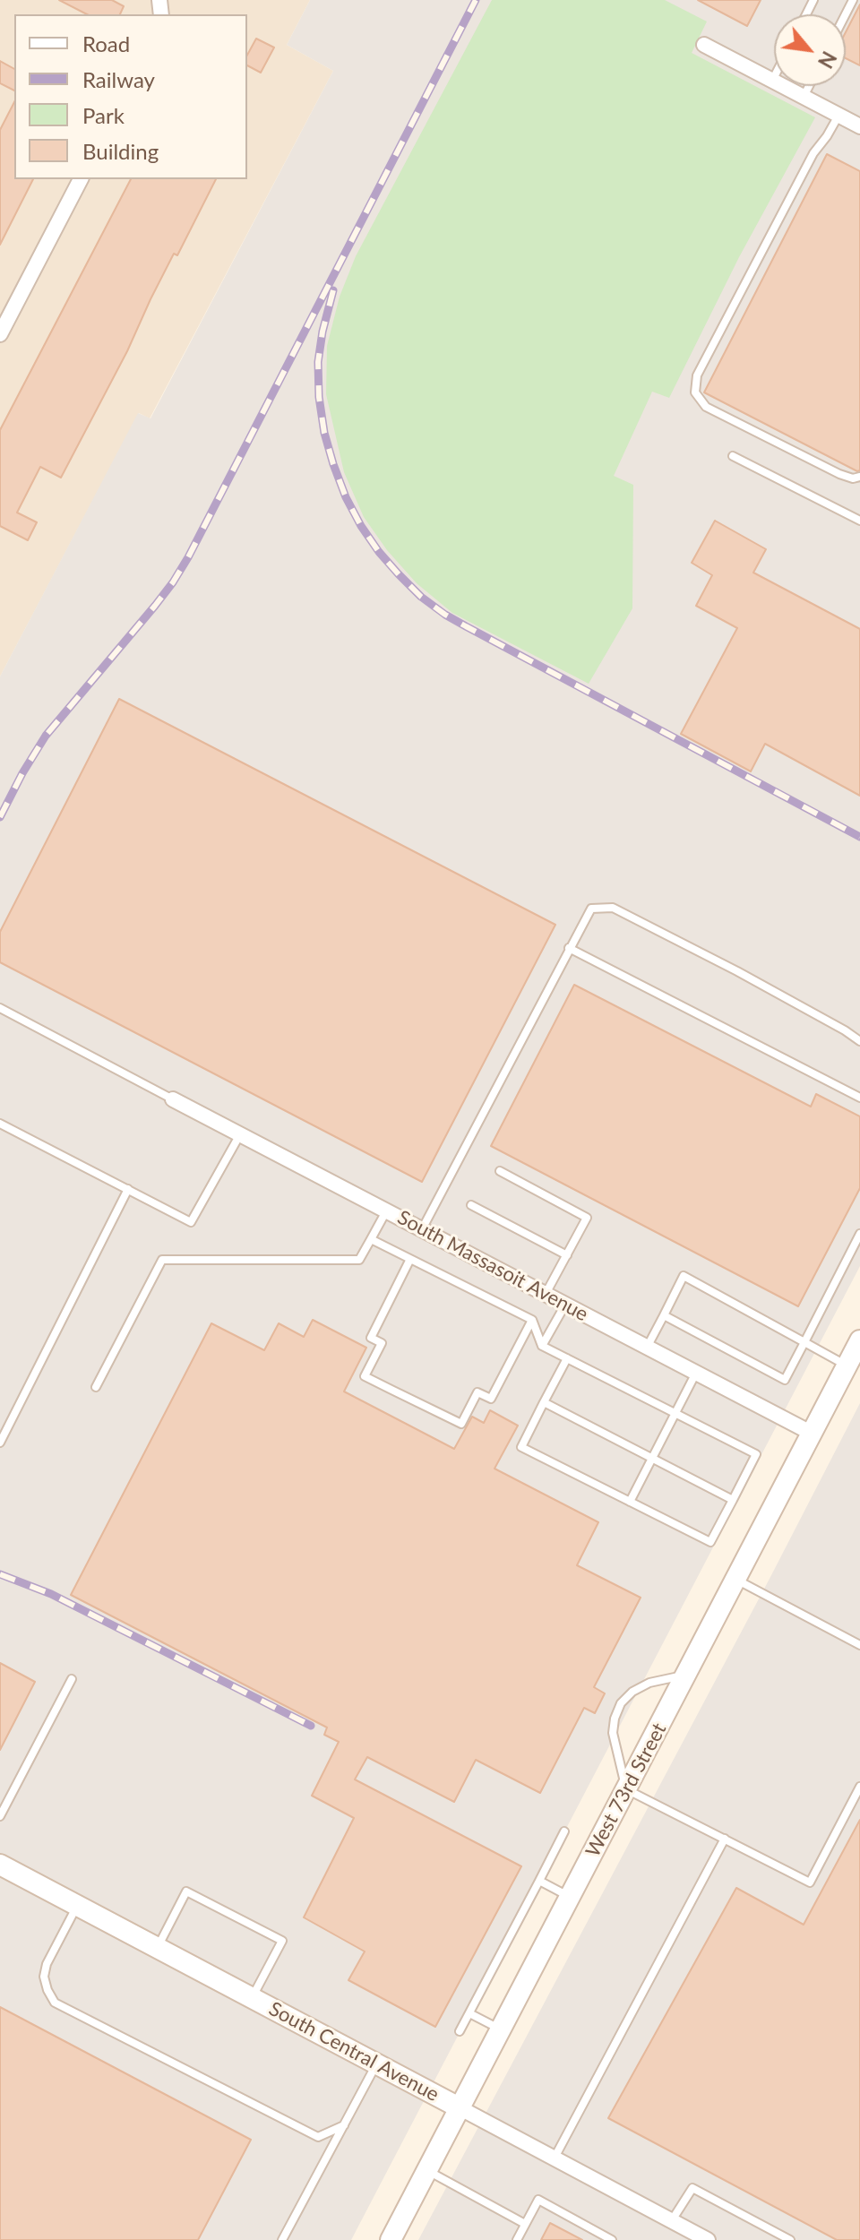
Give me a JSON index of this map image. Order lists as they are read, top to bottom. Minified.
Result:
{"streets":{"street":["South Massasoit Avenue","West 73rd Street","South Central Avenue"]},"crossings":[["South Massasoit Avenue","West 73rd Street"],["West 73rd Street","South Central Avenue"]],"legend":["Road","Railway","Park","Building"],"north":"bottom right"}
